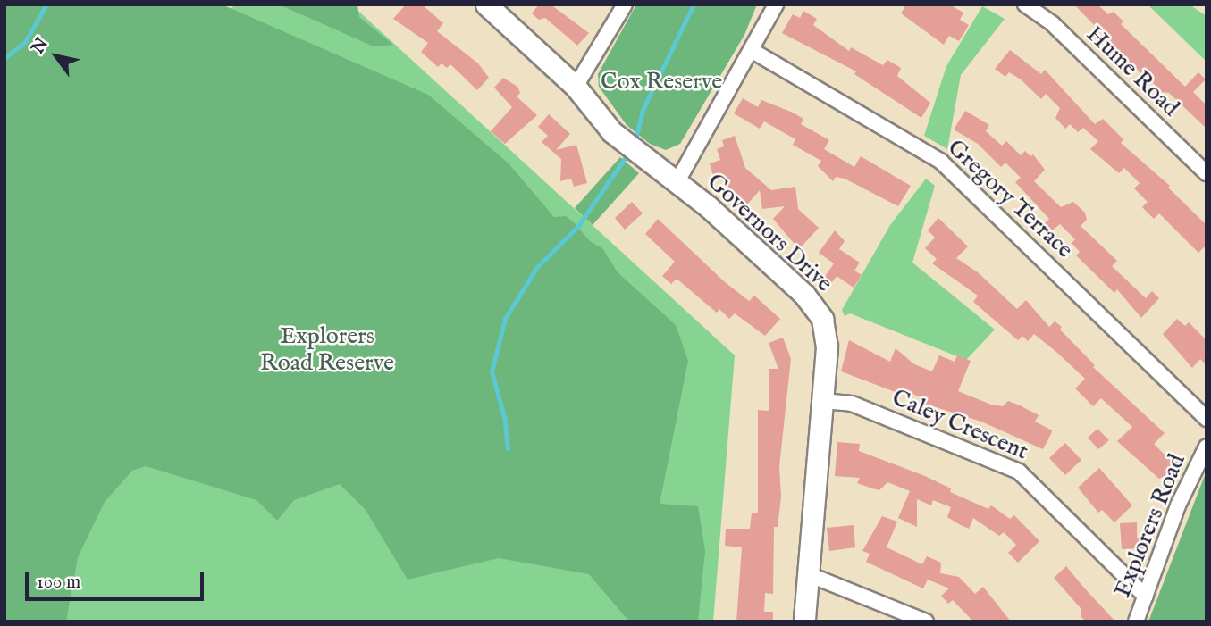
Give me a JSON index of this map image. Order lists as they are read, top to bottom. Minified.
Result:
{"streets":{"main road":["Governors Drive"],"street":["Hume Road","Gregory Terrace","Caley Crescent","Explorers Road"]},"crossings":[["Governors Drive","Caley Crescent"],["Caley Crescent","Explorers Road"]],"parks":["Cox Reserve","Explorers Road Reserve"],"scale_bar":"100 m","north":"top left"}
